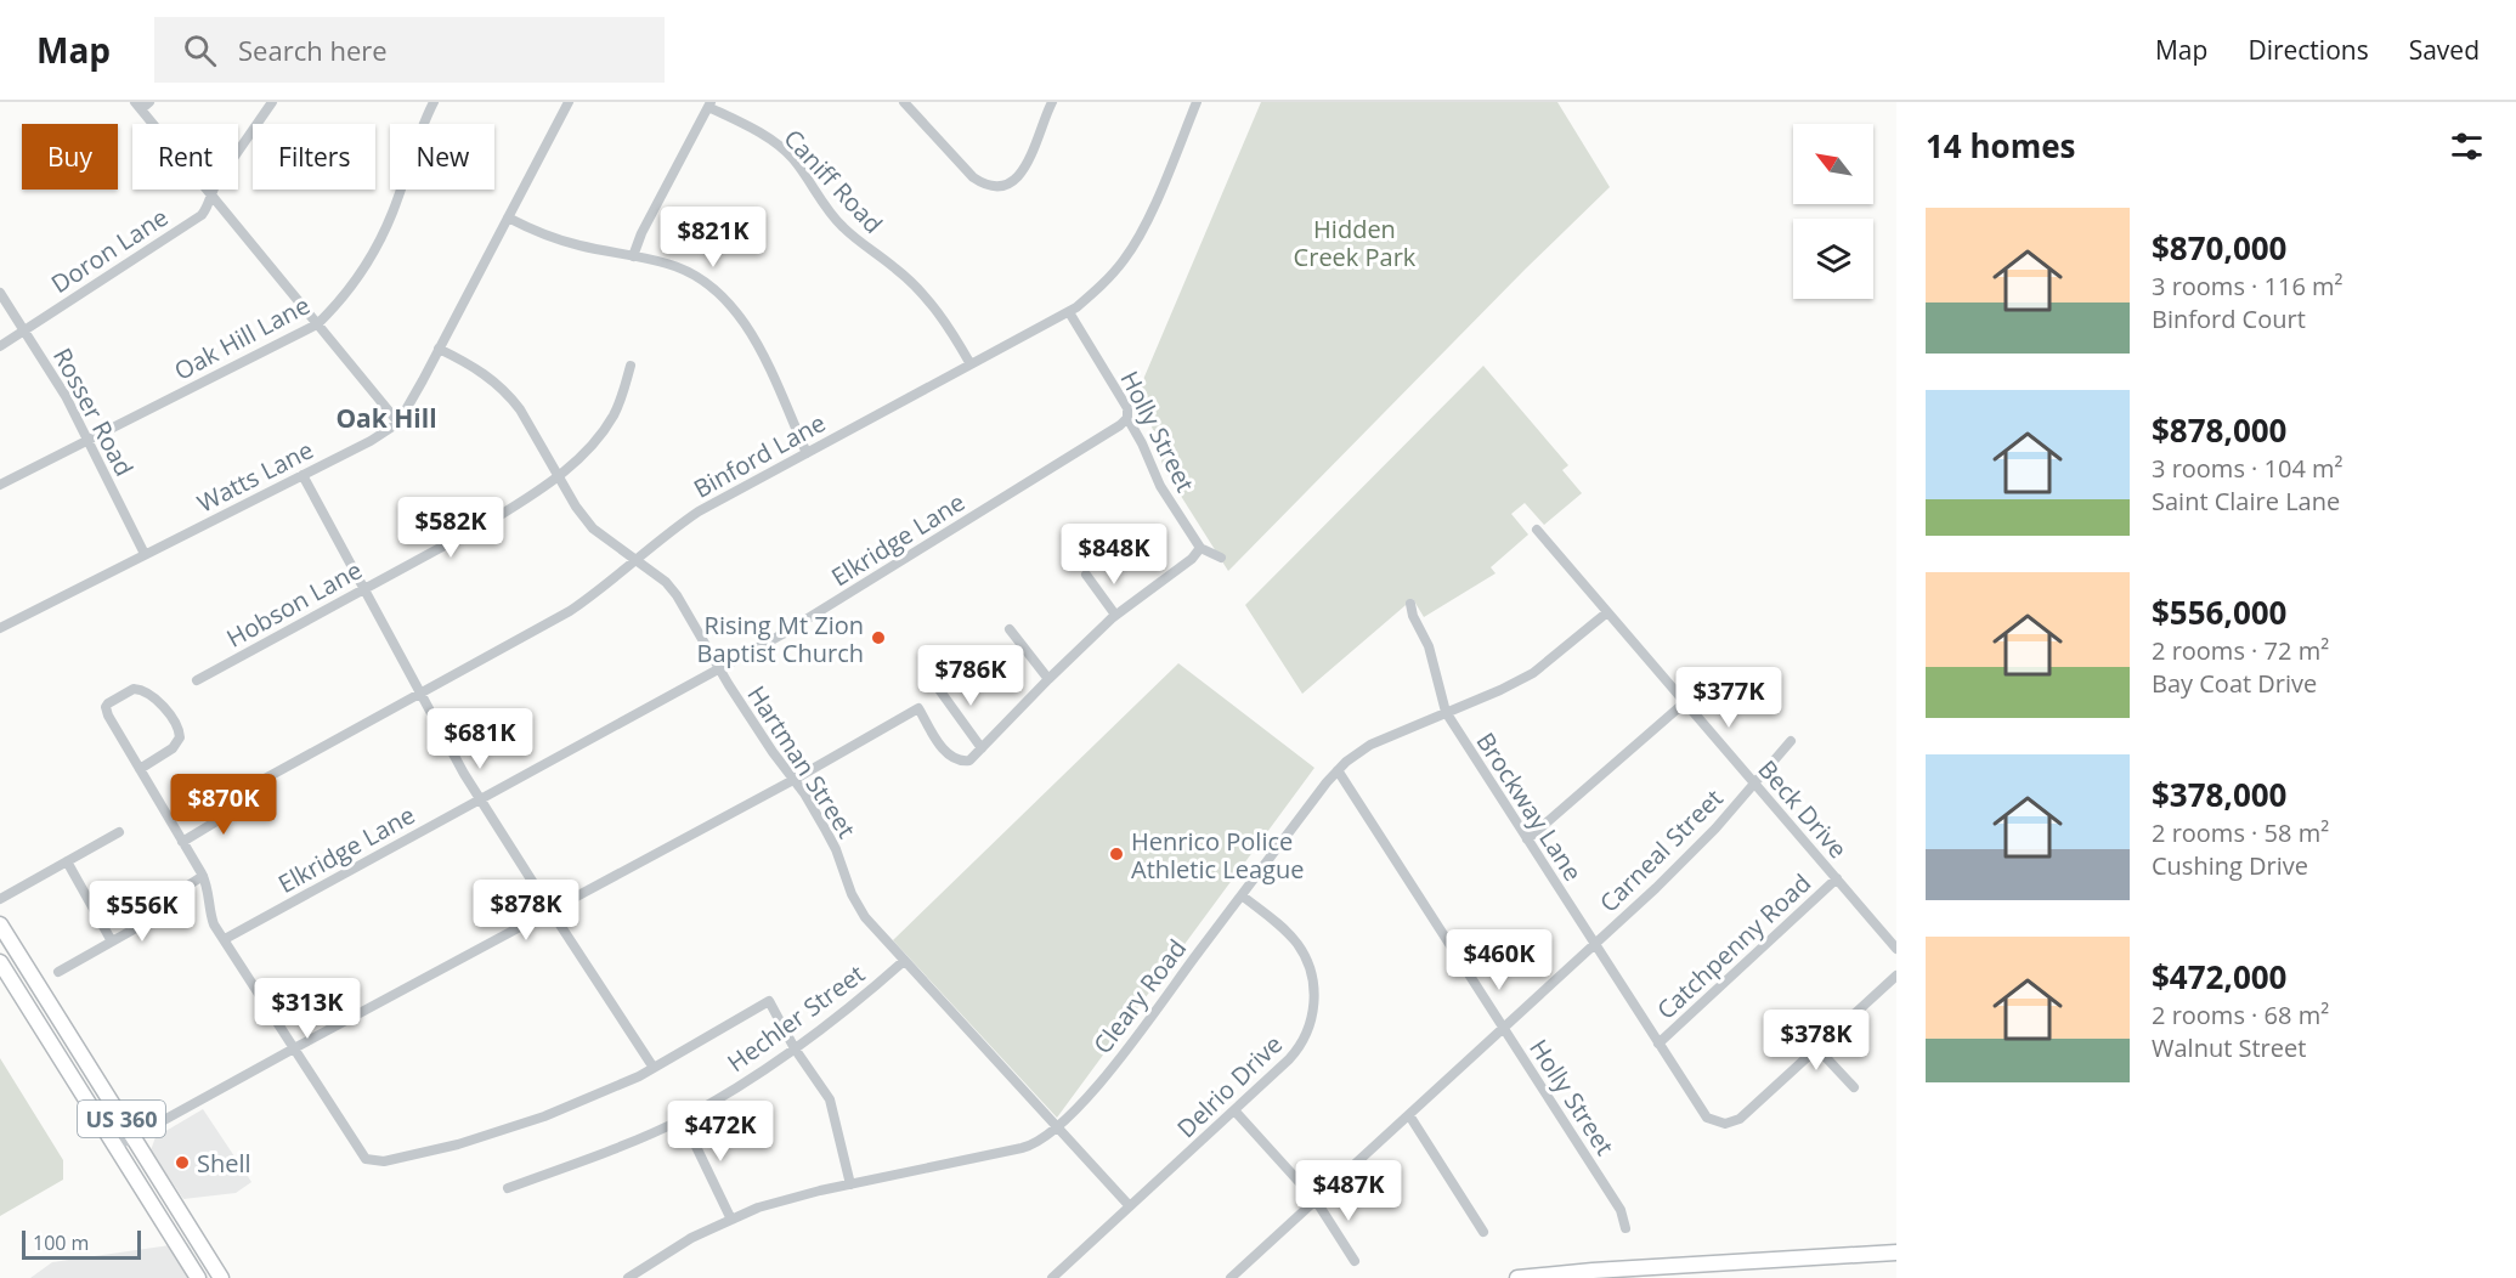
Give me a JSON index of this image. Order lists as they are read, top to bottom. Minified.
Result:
{"streets":{"highway":["US 360"],"street":["Caniff Road","Doron Lane","Oak Hill Lane","Rosser Road","Holly Street","Binford Lane","Watts Lane","Elkridge Lane","Hobson Lane","Hartman Street","Brockway Lane","Beck Drive","Carneal Street","Catchpenny Road","Cleary Road","Hechler Street","Delrio Drive"]},"crossings":[["Caniff Road","Binford Lane"],["Doron Lane","Rosser Road"],["Oak Hill Lane","Rosser Road"],["Rosser Road","Watts Lane"],["Holly Street","Binford Lane"],["Holly Street","Elkridge Lane"],["Holly Street","Carneal Street"],["Holly Street","Cleary Road"],["Binford Lane","Hartman Street"],["Elkridge Lane","Hartman Street"],["Hobson Lane","Hartman Street"],["Hartman Street","Cleary Road"],["Hartman Street","Hechler Street"],["Hartman Street","Delrio Drive"],["Brockway Lane","Carneal Street"],["Brockway Lane","Catchpenny Road"],["Brockway Lane","Cleary Road"],["Beck Drive","Carneal Street"],["Beck Drive","Catchpenny Road"],["Beck Drive","Cleary Road"],["Cleary Road","Delrio Drive"]],"districts":["Oak Hill"],"parks":["Hidden Creek Park"],"places":["Rising Mt Zion Baptist Church","Henrico Police Athletic League","Shell"],"scale_bar":"100 m","north":"top left","page":{"header":"Map","search":"Search here","nav":["Map","Directions","Saved"],"heading":"14 homes","chip":["Buy","Rent","Filters","New"],"list":[{"name":"$870,000","note":"3 rooms · 116 m² · Binford Court"},{"name":"$878,000","note":"3 rooms · 104 m² · Saint Claire Lane"},{"name":"$556,000","note":"2 rooms · 72 m² · Bay Coat Drive"},{"name":"$378,000","note":"2 rooms · 58 m² · Cushing Drive"},{"name":"$472,000","note":"2 rooms · 68 m² · Walnut Street"}],"price":["$821K","$582K","$848K","$786K","$377K","$681K","$870K","$878K","$556K","$460K","$313K","$378K","$472K","$487K"],"scale":"100 m"}}
